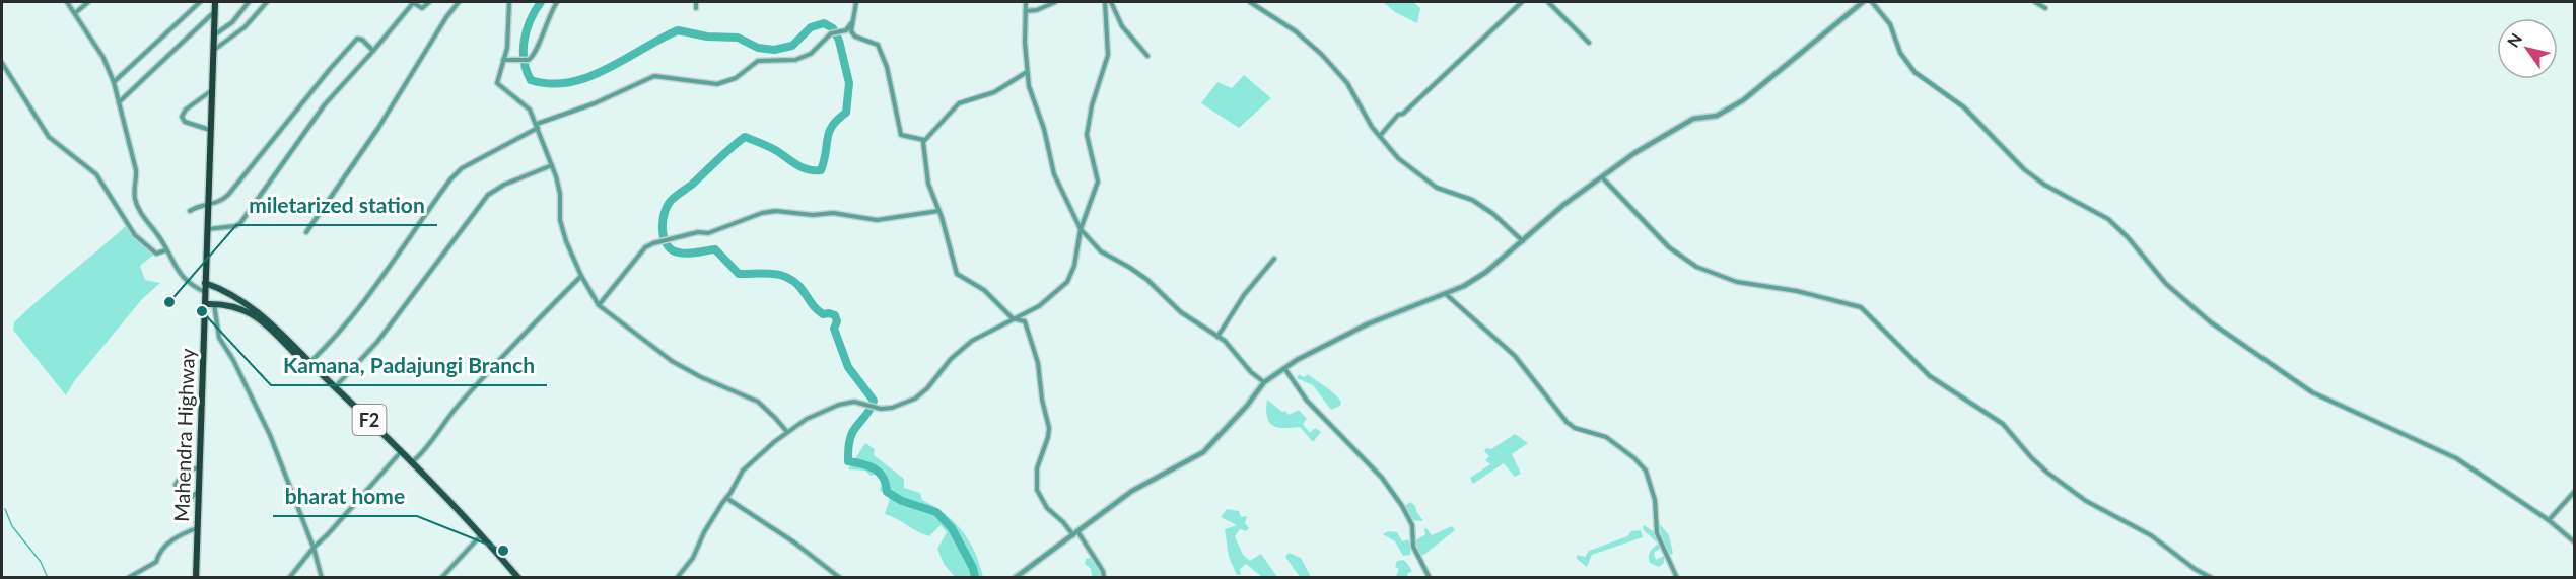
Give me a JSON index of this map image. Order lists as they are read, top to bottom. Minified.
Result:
{"streets":{"highway":["Mahendra Highway"],"main road":["F2"]},"crossings":[["F2","Mahendra Highway"]],"places":["miletarized station","Kamana, Padajungi Branch","bharat home"],"north":"top left"}
